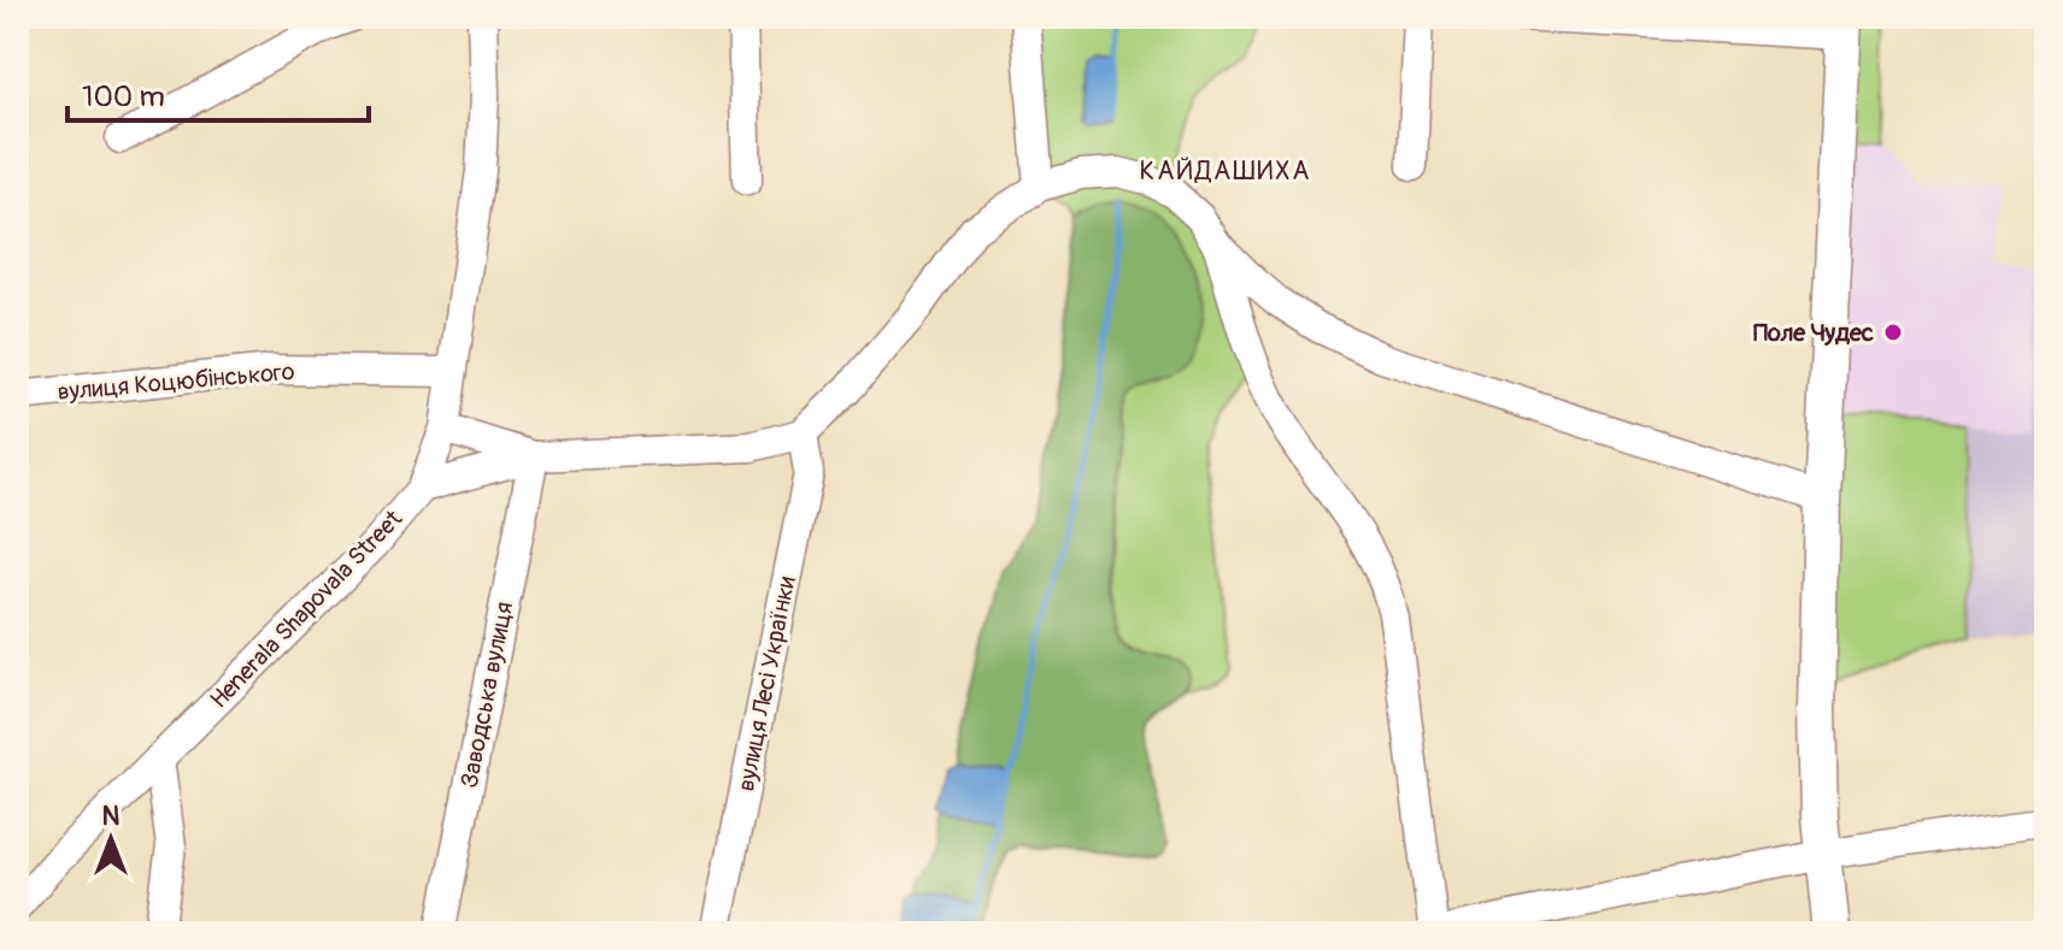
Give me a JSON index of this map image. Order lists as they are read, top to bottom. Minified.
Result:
{"streets":{"street":["вулиця Коцюбінського","Henerala Shapovala Street","вулиця Лесі Українки","Заводська вулиця"]},"crossings":[["вулиця Коцюбінського","Henerala Shapovala Street"]],"districts":["КАЙДАШИХА"],"places":["Поле Чудес"],"scale_bar":"100 m","north":"top"}
